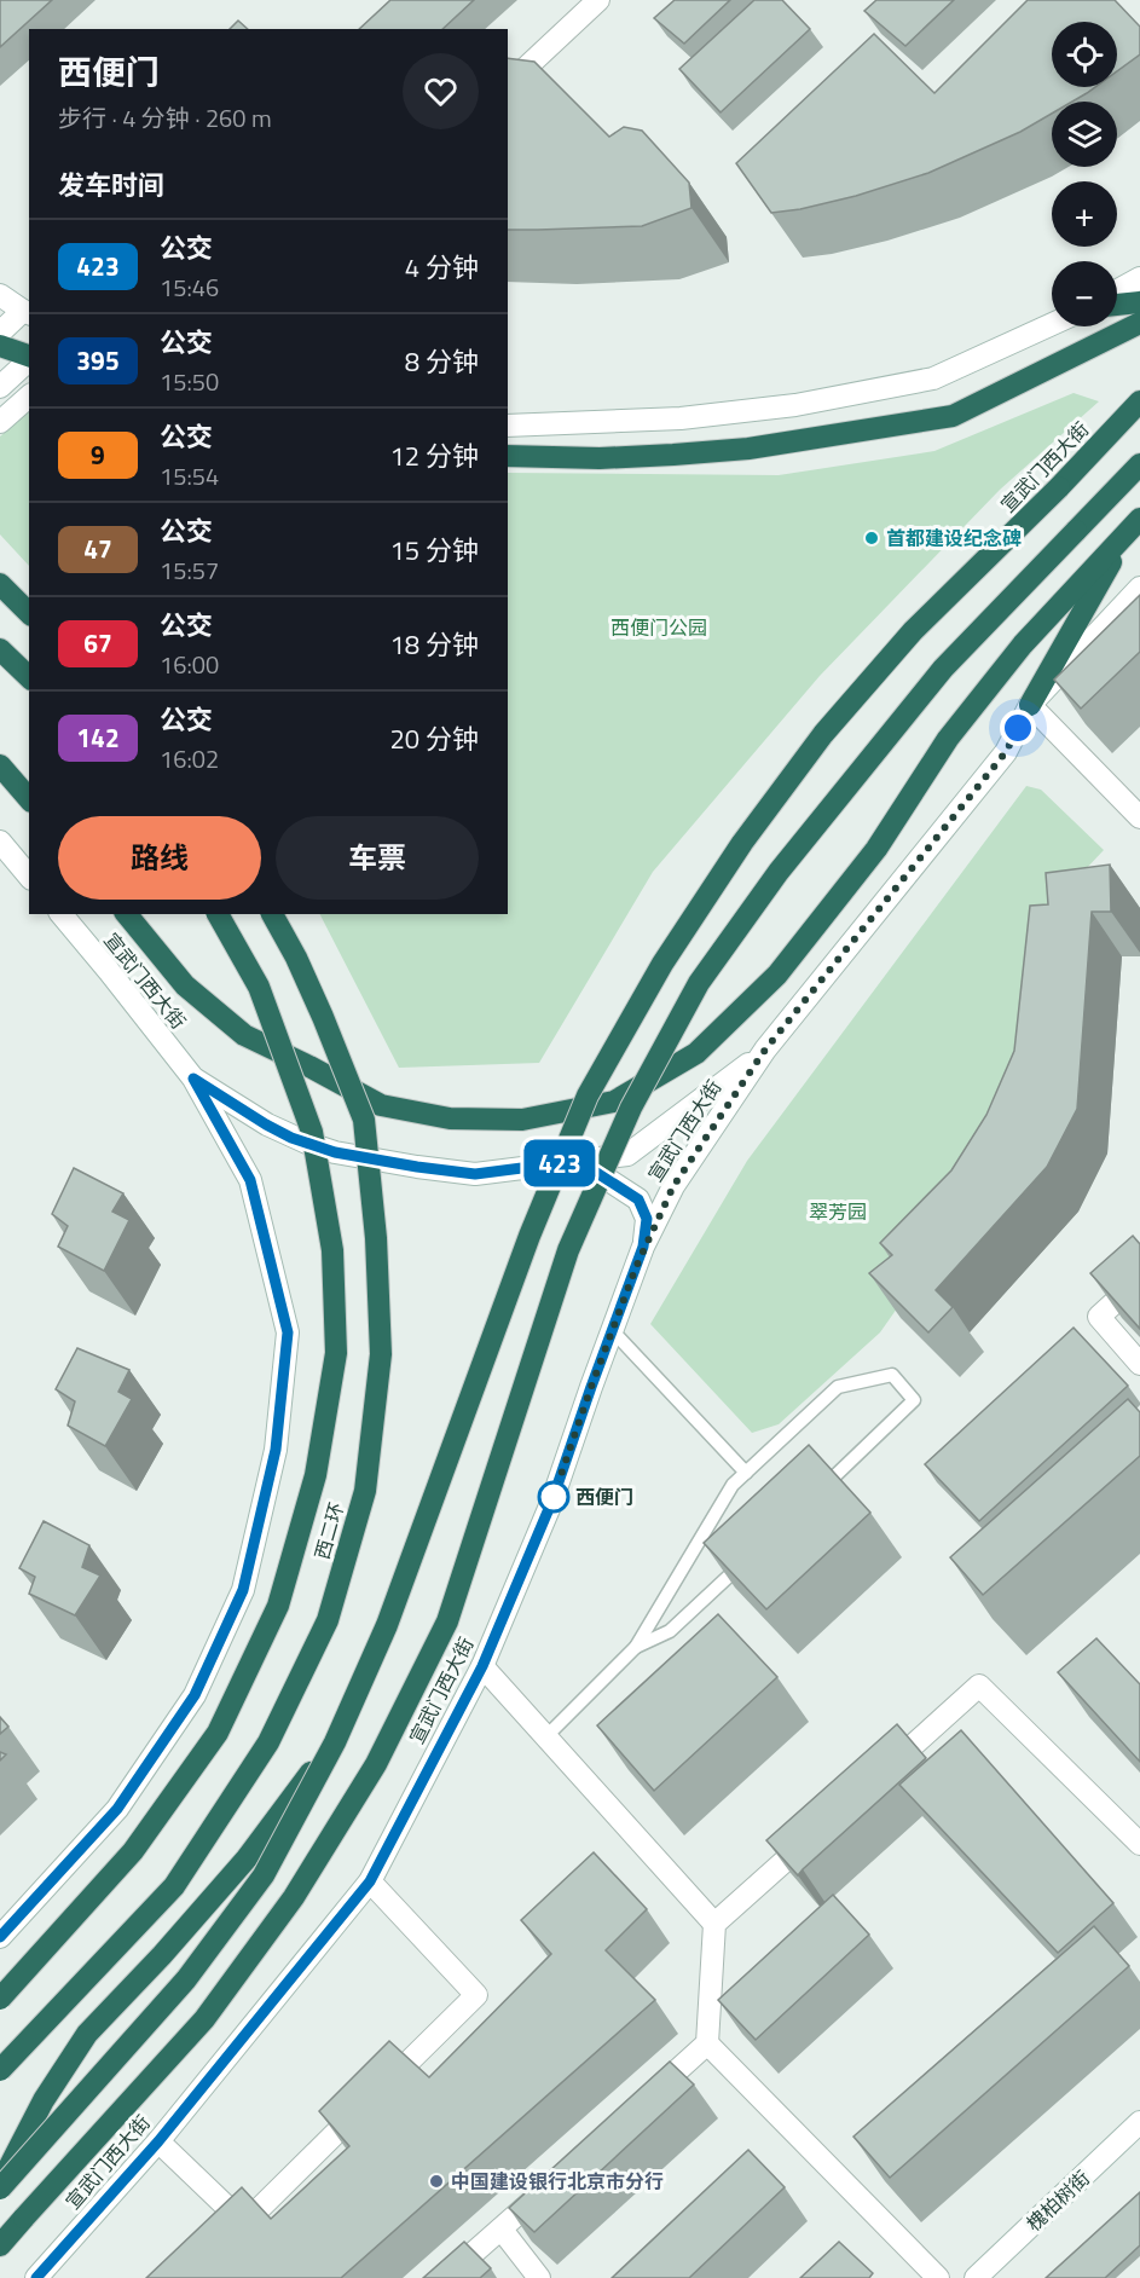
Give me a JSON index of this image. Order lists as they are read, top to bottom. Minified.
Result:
{"streets":{"highway":["宣武门西大街","西二环"],"street":["槐柏树街"]},"parks":["西便门公园","翠芳园"],"places":["首都建设纪念碑","西便门","中国建设银行北京市分行"],"lines":["bus line 423"],"page":{"on_map":"423","map_buttons":["+","−"],"heading":[["西便门","步行 · 4 分钟 · 260 m"],"发车时间"],"list":[{"mark":"423","name":"公交","note":"15:46","value":"4 分钟"},{"mark":"395","name":"公交","note":"15:50","value":"8 分钟"},{"mark":"9","name":"公交","note":"15:54","value":"12 分钟"},{"mark":"47","name":"公交","note":"15:57","value":"15 分钟"},{"mark":"67","name":"公交","note":"16:00","value":"18 分钟"},{"mark":"142","name":"公交","note":"16:02","value":"20 分钟"}],"buttons":["路线","车票"]}}
